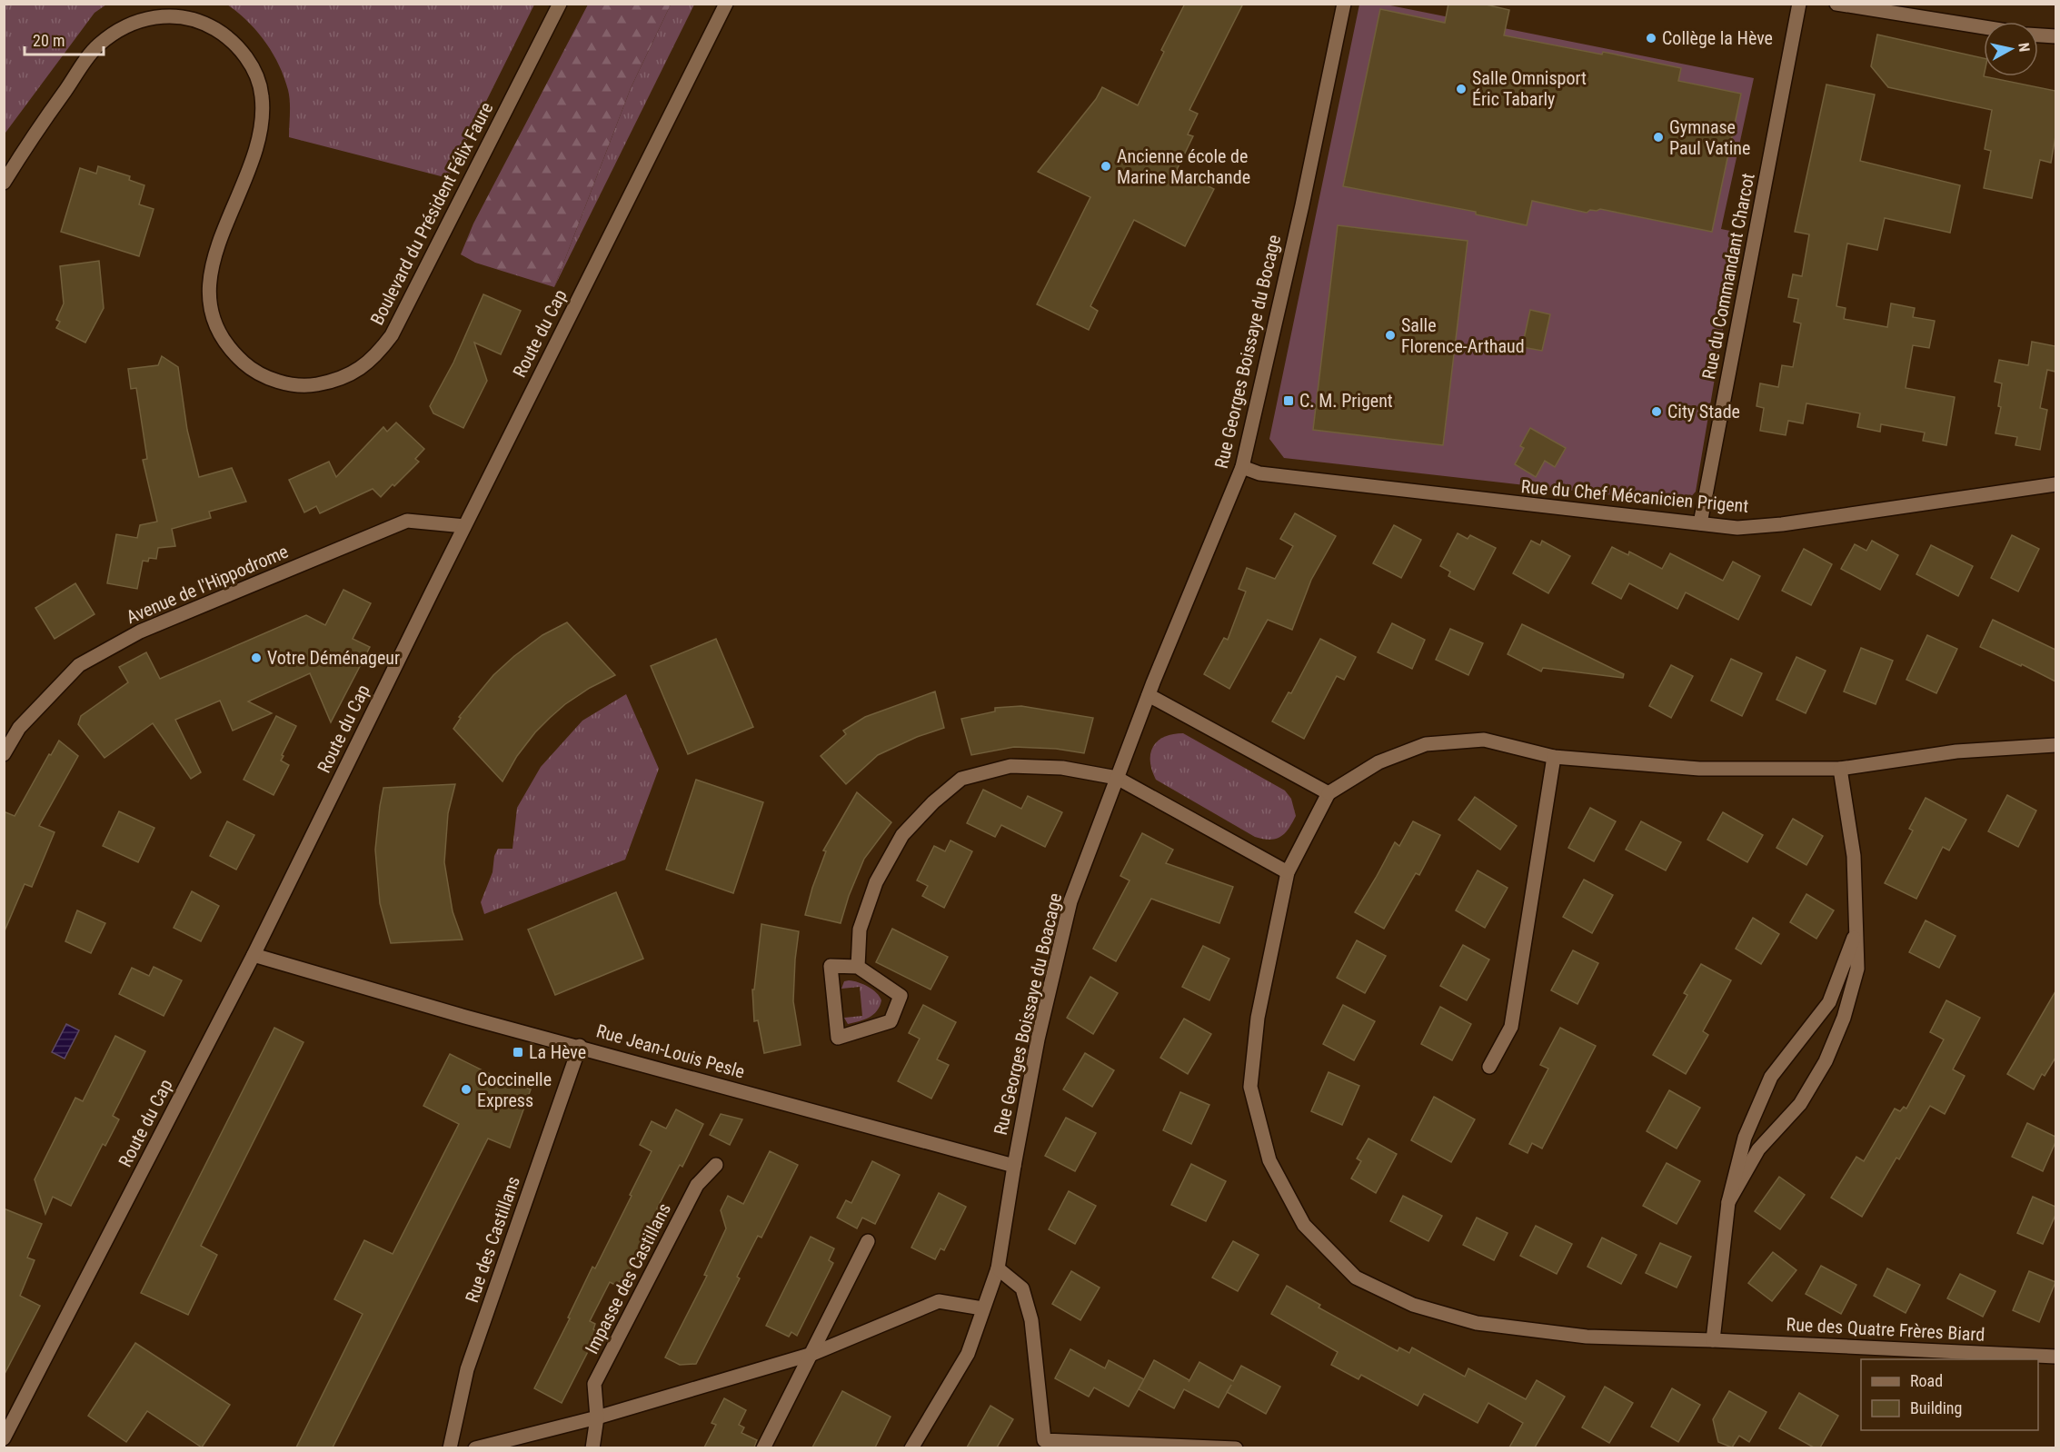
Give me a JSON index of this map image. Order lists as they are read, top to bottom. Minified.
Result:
{"streets":{"street":["Boulevard du Président Félix Faure","Rue du Commandant Charcot","Route du Cap","Rue Georges Boissaye du Bocage","Rue du Chef Mécanicien Prigent","Avenue de l'Hippodrome","Rue Georges Boissaye du Boacage","Rue Jean-Louis Pesle","Rue des Castillans","Impasse des Castillans","Rue des Quatre Frères Biard"]},"crossings":[["Rue du Commandant Charcot","Rue du Chef Mécanicien Prigent"],["Route du Cap","Avenue de l'Hippodrome"],["Route du Cap","Rue Jean-Louis Pesle"],["Rue Georges Boissaye du Bocage","Rue du Chef Mécanicien Prigent"],["Rue Georges Boissaye du Bocage","Rue Georges Boissaye du Boacage"],["Rue Georges Boissaye du Boacage","Rue Jean-Louis Pesle"],["Rue Jean-Louis Pesle","Rue des Castillans"]],"places":{"other":["Collège la Hève","Salle Omnisport Éric Tabarly","Gymnase Paul Vatine","Ancienne école de Marine Marchande","Salle Florence-Arthaud","City Stade","Votre Déménageur","Coccinelle Express"],"transit":["C. M. Prigent","La Hève"]},"legend":["Road","Building"],"scale_bar":"20 m","north":"right"}
